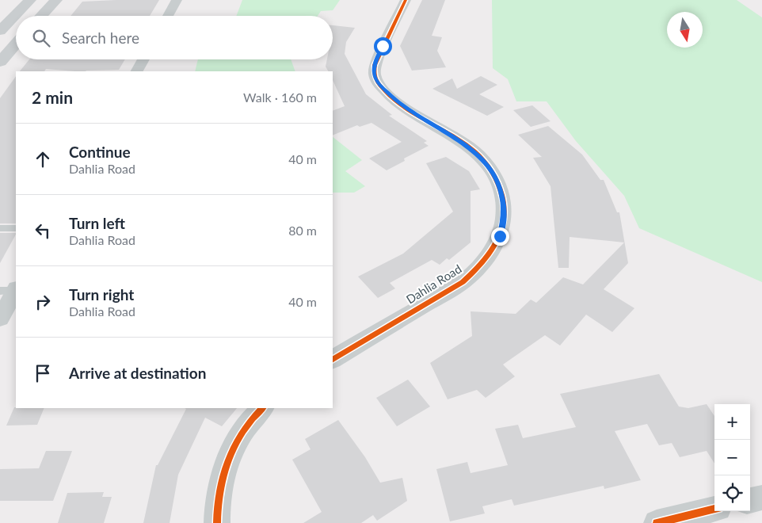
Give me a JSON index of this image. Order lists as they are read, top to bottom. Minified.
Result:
{"streets":{"street":["Dahlia Road"]},"north":"bottom","page":{"search":"Search here","heading":["2 min","Walk · 160 m"],"list":[["Continue","Dahlia Road","40 m"],["Turn left","Dahlia Road","80 m"],["Turn right","Dahlia Road","40 m"],"Arrive at destination"],"map_buttons":["+","−"]}}
